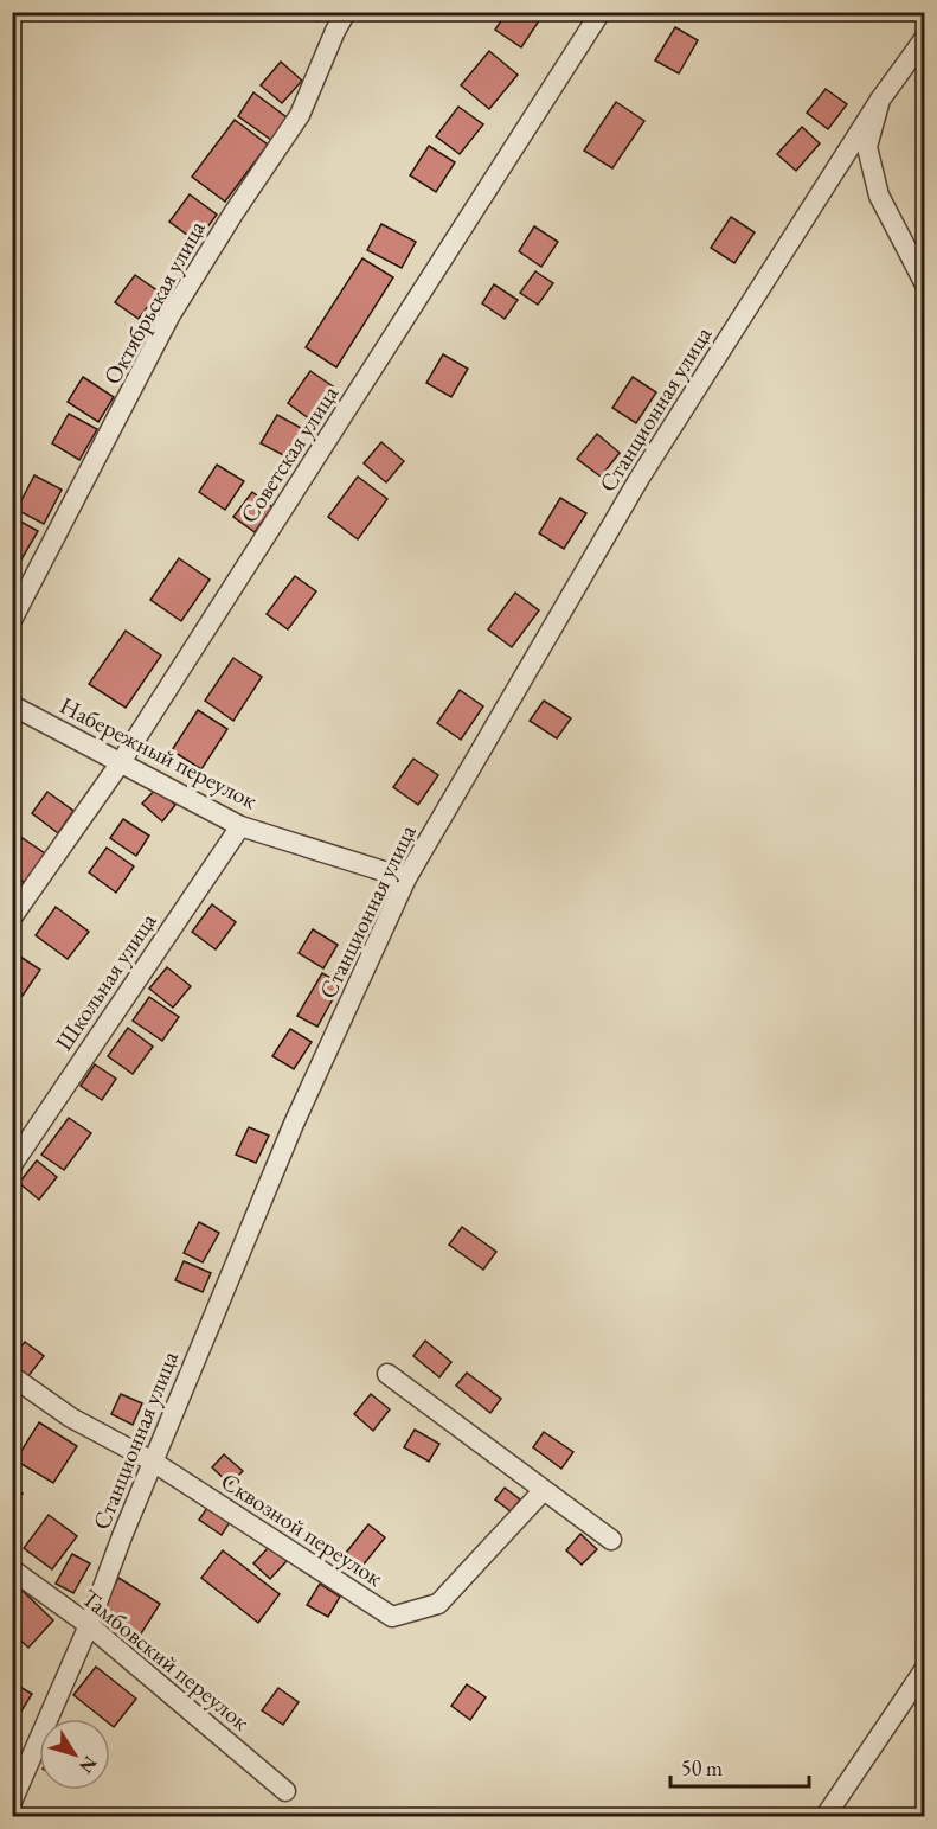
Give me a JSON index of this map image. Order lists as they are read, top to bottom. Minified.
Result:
{"streets":{"street":["Октябрьская улица","Станционная улица","Советская улица","Набережный переулок","Школьная улица","Сквозной переулок","Тамбовский переулок"]},"crossings":[["Станционная улица","Набережный переулок"],["Станционная улица","Сквозной переулок"],["Станционная улица","Тамбовский переулок"],["Советская улица","Набережный переулок"],["Набережный переулок","Школьная улица"]],"scale_bar":"50 m","north":"bottom right"}
